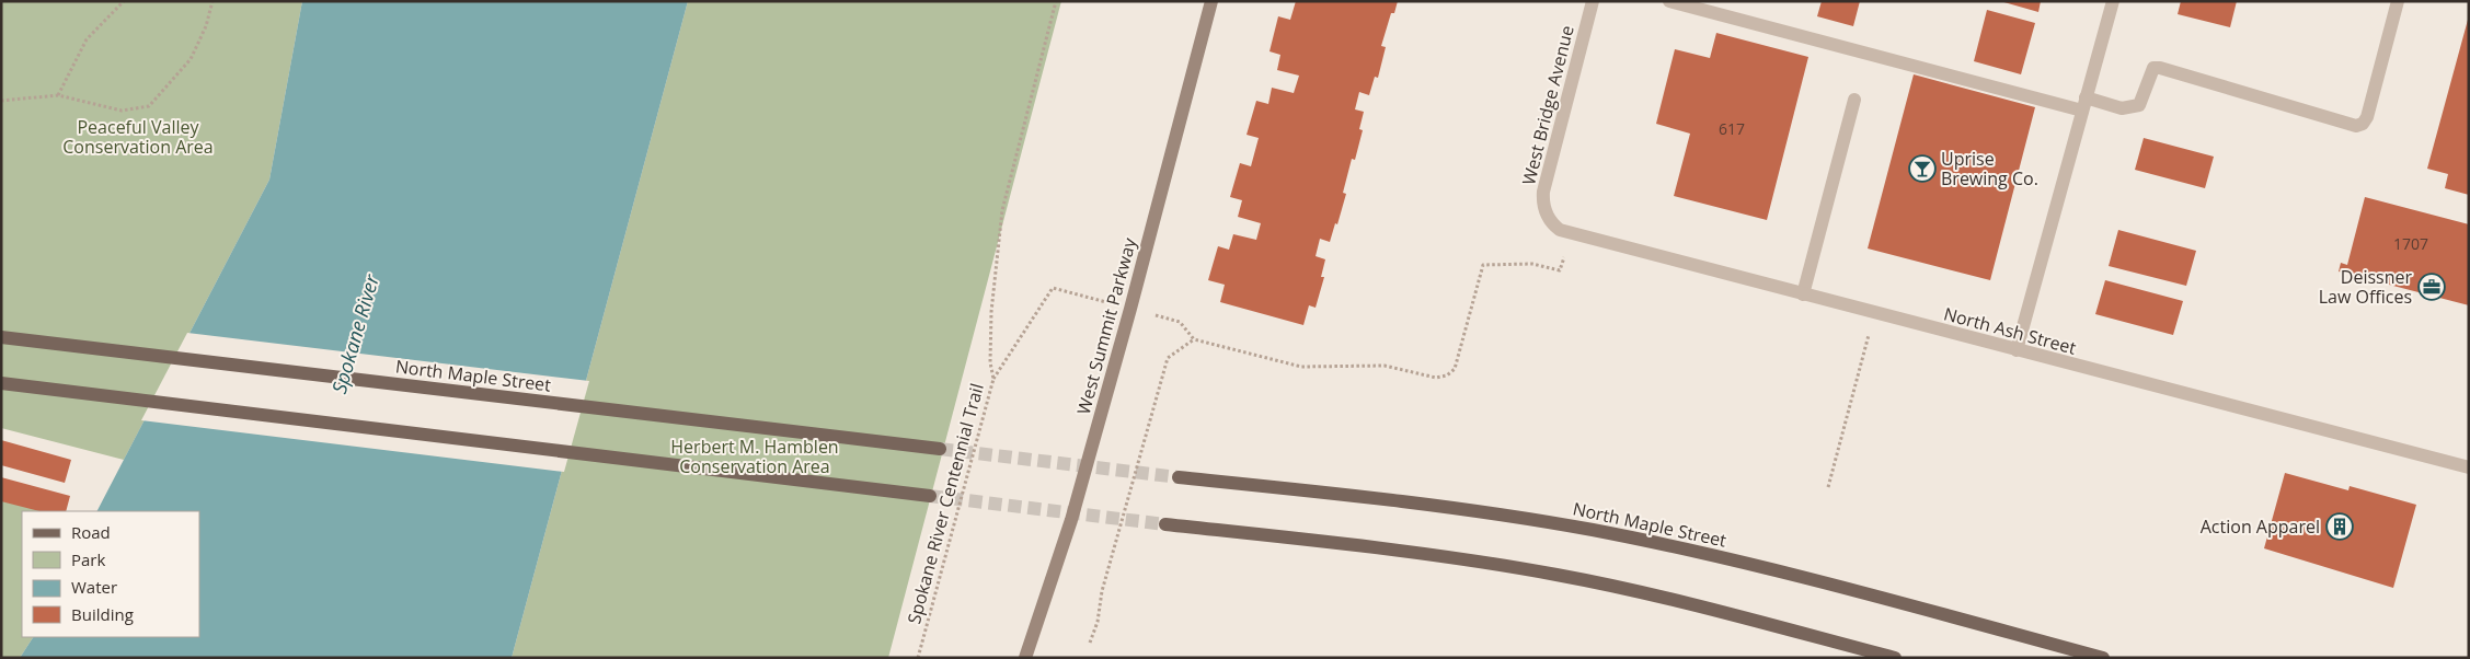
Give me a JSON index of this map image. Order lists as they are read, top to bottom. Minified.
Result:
{"streets":{"main road":["North Maple Street"],"street":["West Bridge Avenue","West Summit Parkway","North Ash Street"],"path":["Spokane River Centennial Trail"]},"crossings":[["West Bridge Avenue","North Ash Street"]],"water":["Spokane River"],"parks":["Peaceful Valley Conservation Area","Herbert M. Hamblen Conservation Area"],"places":{"bar":["Uprise Brewing Co."],"office":["Deissner Law Offices"],"building":["Action Apparel"]},"house_numbers":["617","1707"],"legend":["Road","Park","Water","Building"]}
